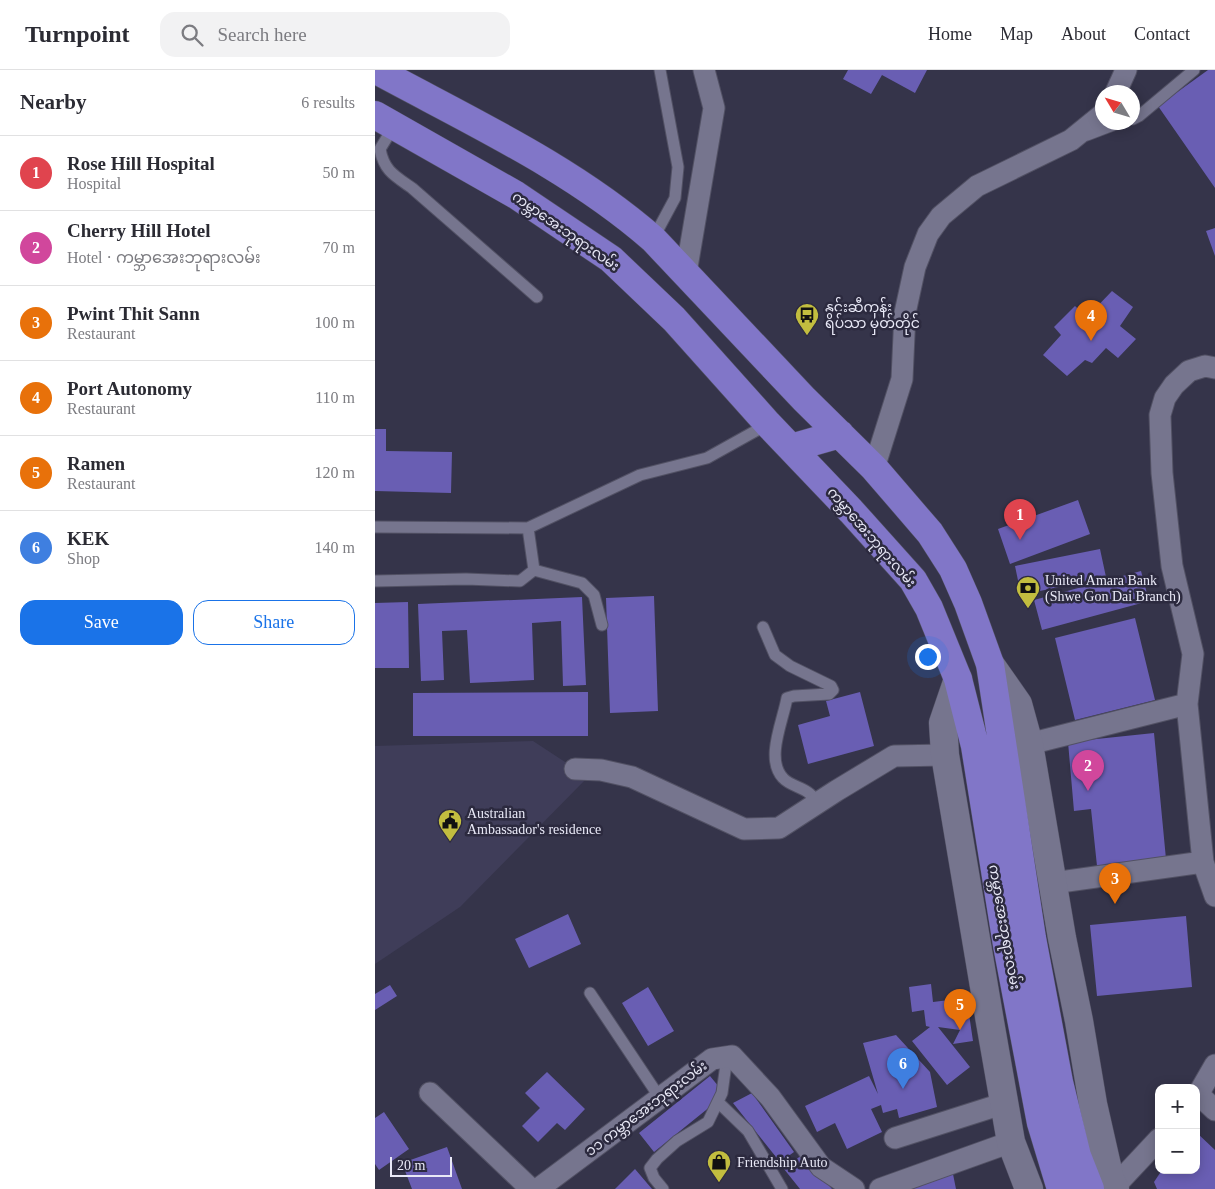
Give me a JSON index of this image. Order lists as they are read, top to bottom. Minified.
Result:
{"streets":{"main road":["ကမ္ဘာအေးဘုရားလမ်း"],"street":["၁၁ ကမ္ဘာအေးဘုရားလမ်း"]},"places":{"bus stop":["နှင်းဆီကုန်း ရိပ်သာ မှတ်တိုင်"],"bank":["United Amara Bank (Shwe Gon Dai Branch)"],"public building":["Australian Ambassador's residence"],"shop":["Friendship Auto"]},"scale_bar":"20 m","north":"top left","page":{"header":"Turnpoint","search":"Search here","nav":["Home","Map","About","Contact"],"heading":["Nearby","6 results"],"list":[{"mark":"1","name":"Rose Hill Hospital","note":"Hospital","value":"50 m"},{"mark":"2","name":"Cherry Hill Hotel","note":"Hotel · ကမ္ဘာအေးဘုရားလမ်း","value":"70 m"},{"mark":"3","name":"Pwint Thit Sann","note":"Restaurant","value":"100 m"},{"mark":"4","name":"Port Autonomy","note":"Restaurant","value":"110 m"},{"mark":"5","name":"Ramen","note":"Restaurant","value":"120 m"},{"mark":"6","name":"KEK","note":"Shop","value":"140 m"}],"pins":["4","1","2","3","5","6"],"buttons":["Save","Share"],"map_buttons":["+","−"],"scale":"20 m"}}
